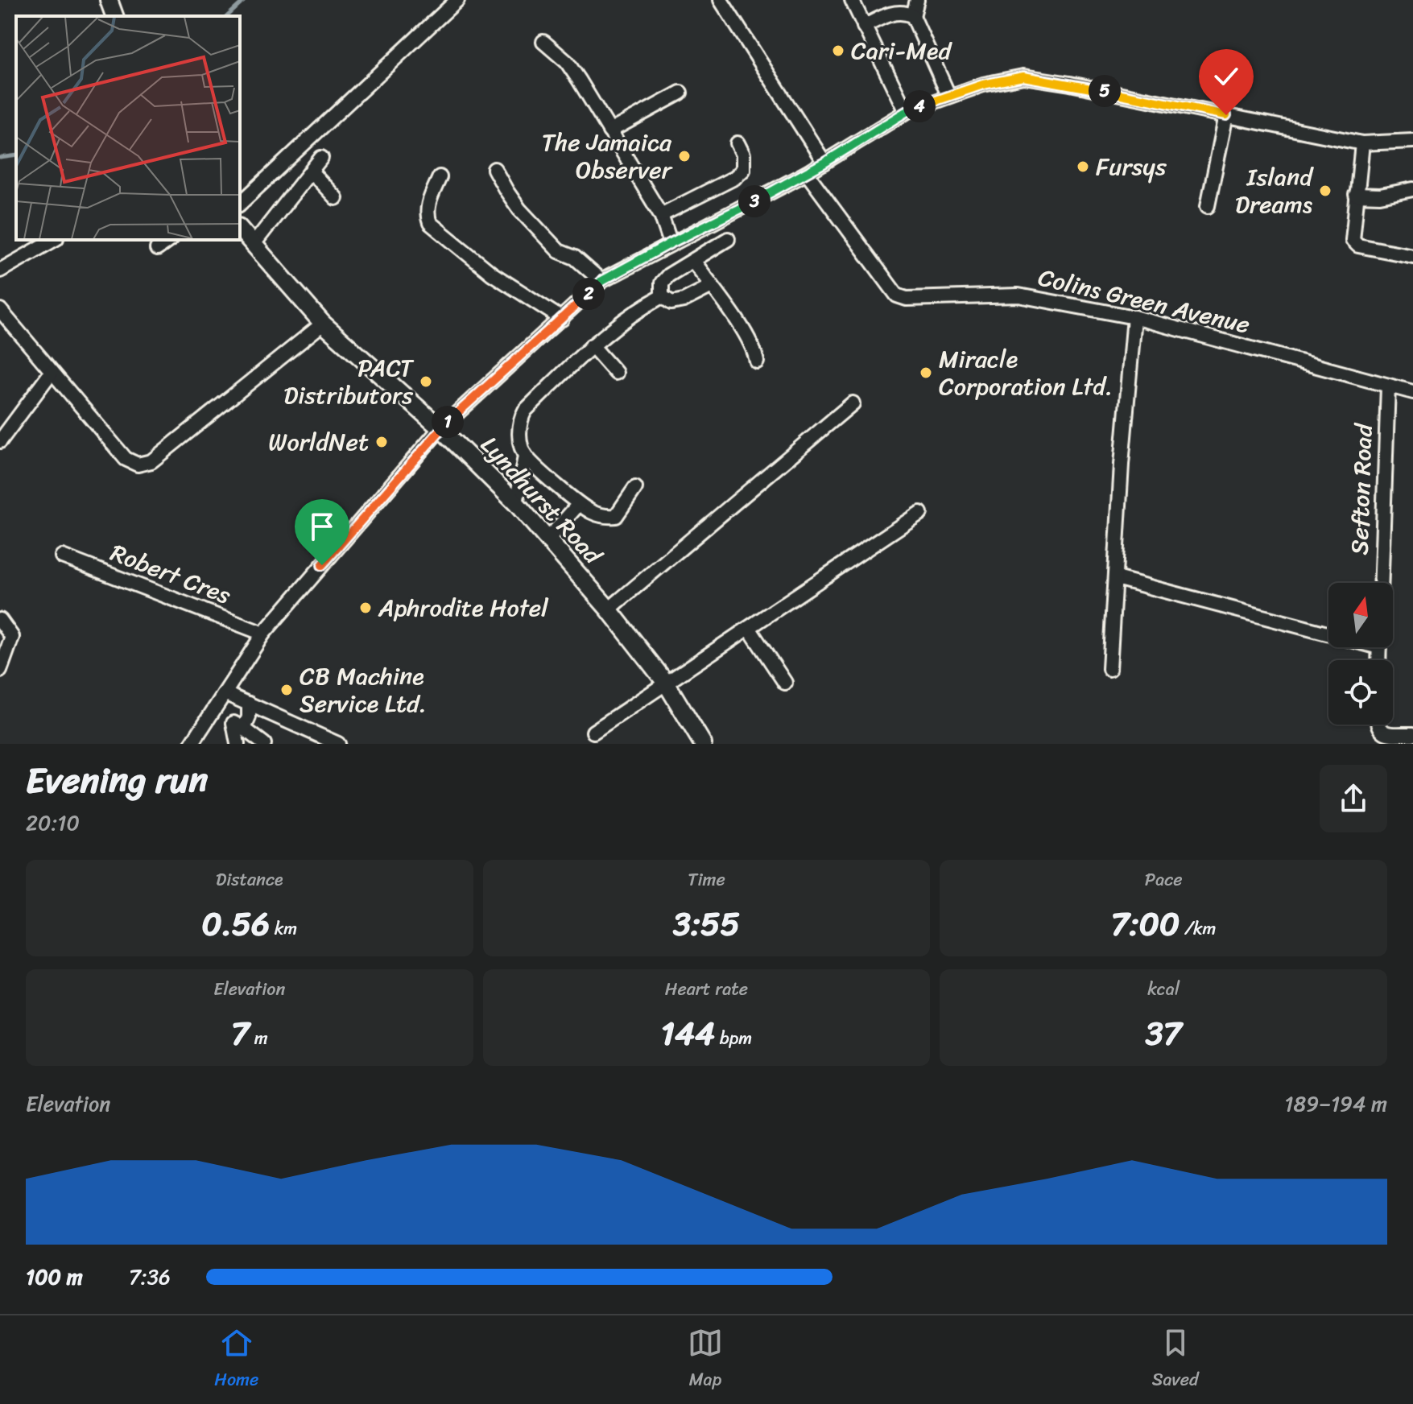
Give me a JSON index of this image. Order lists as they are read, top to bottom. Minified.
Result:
{"streets":{"main road":["Lyndhurst Road"],"street":["Colins Green Avenue","Sefton Road","Robert Cres"]},"crossings":[["Colins Green Avenue","Sefton Road"]],"places":["Cari-Med","The Jamaica Observer","Fursys","Island Dreams","Miracle Corporation Ltd.","PACT Distributors","WorldNet","Aphrodite Hotel","CB Machine Service Ltd."],"north":"top","page":{"pins":["5","4","3","2","1"],"heading":["Evening run","20:10"],"stats":[["Distance","0.56 km"],["Time","3:55"],["Pace","7:00 /km"],["Elevation","7 m"],["Heart rate","144 bpm"],["kcal","37"]],"chart":["Elevation","189–194 m"],"list":[{"name":"100 m","note":"7:36"}],"tabs":["Home","Map","Saved"]}}
